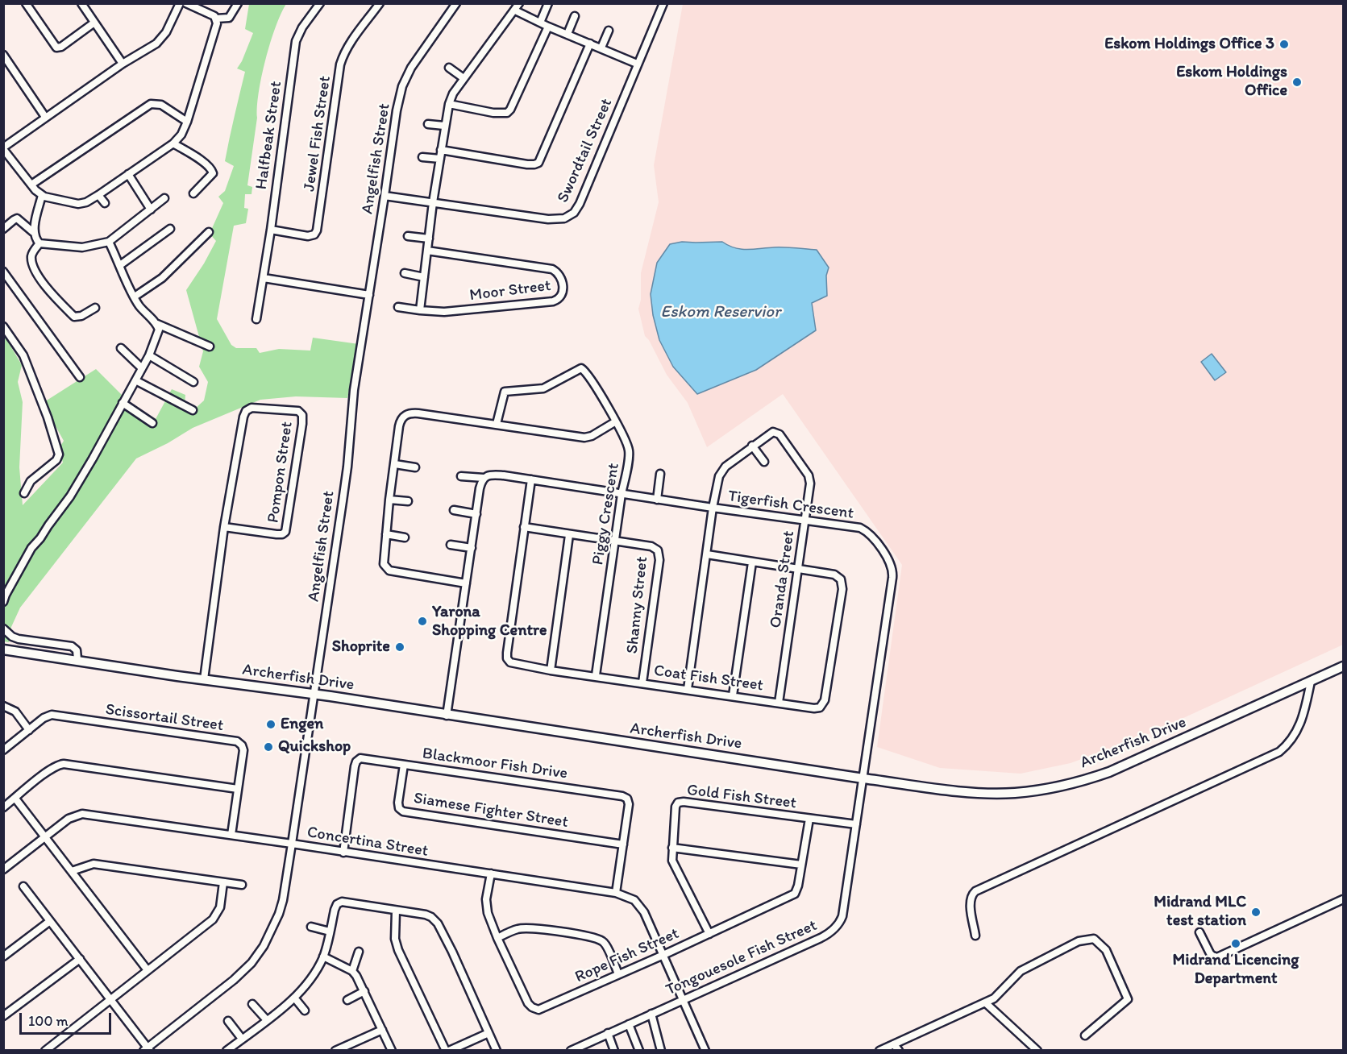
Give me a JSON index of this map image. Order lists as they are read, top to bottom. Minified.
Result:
{"streets":{"street":["Jewel Fish Street","Halfbeak Street","Swordtail Street","Angelfish Street","Moor Street","Pompon Street","Tigerfish Crescent","Piggy Crescent","Oranda Street","Shanny Street","Archerfish Drive","Coat Fish Street","Scissortail Street","Blackmoor Fish Drive","Gold Fish Street","Siamese Fighter Street","Concertina Street","Rope Fish Street","Tongouesole Fish Street"]},"crossings":[["Jewel Fish Street","Halfbeak Street"],["Swordtail Street","Angelfish Street"],["Angelfish Street","Archerfish Drive"],["Angelfish Street","Concertina Street"],["Pompon Street","Archerfish Drive"],["Tigerfish Crescent","Piggy Crescent"],["Tigerfish Crescent","Oranda Street"],["Tigerfish Crescent","Archerfish Drive"],["Tigerfish Crescent","Coat Fish Street"],["Tigerfish Crescent","Tongouesole Fish Street"],["Piggy Crescent","Shanny Street"],["Piggy Crescent","Coat Fish Street"],["Oranda Street","Coat Fish Street"],["Shanny Street","Coat Fish Street"],["Archerfish Drive","Tongouesole Fish Street"],["Scissortail Street","Concertina Street"],["Blackmoor Fish Drive","Siamese Fighter Street"],["Blackmoor Fish Drive","Concertina Street"],["Gold Fish Street","Rope Fish Street"],["Gold Fish Street","Tongouesole Fish Street"],["Concertina Street","Rope Fish Street"],["Concertina Street","Tongouesole Fish Street"]],"water":["Eskom Reservior"],"places":["Eskom Holdings Office 3","Eskom Holdings Office","Yarona Shopping Centre","Shoprite","Engen","Quickshop","Midrand MLC test station","Midrand Licencing Department"],"scale_bar":"100 m"}
